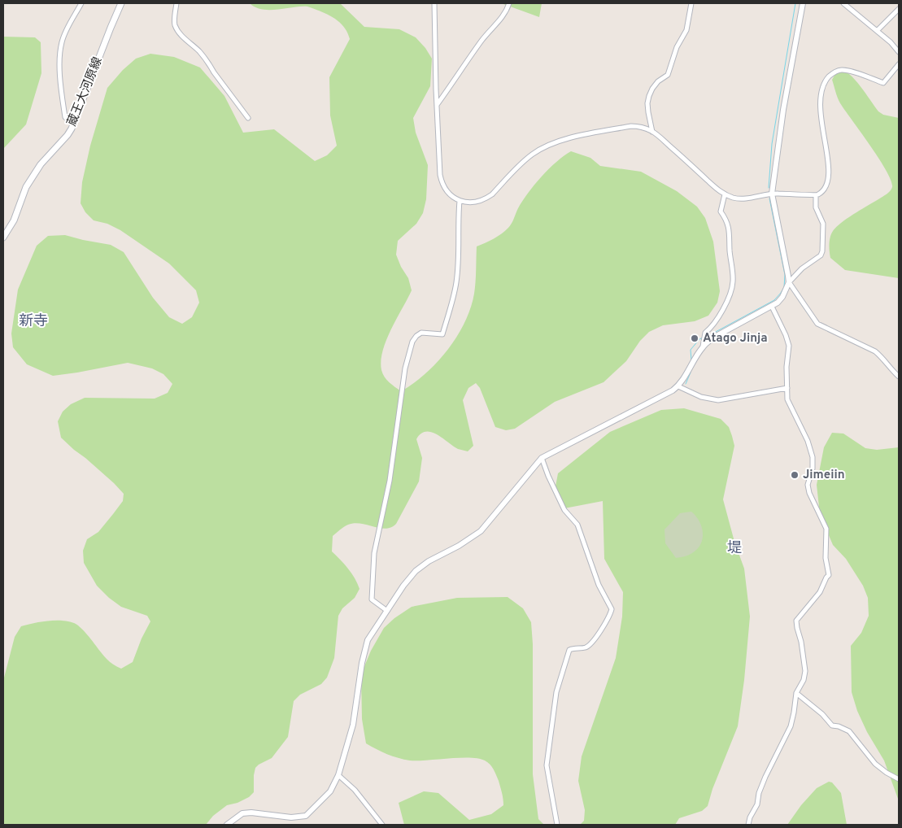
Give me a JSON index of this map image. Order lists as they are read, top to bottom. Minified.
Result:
{"streets":{"main road":["蔵王大河原線"]},"districts":["新寺","堤"],"places":["Atago Jinja","Jimeiin"]}
